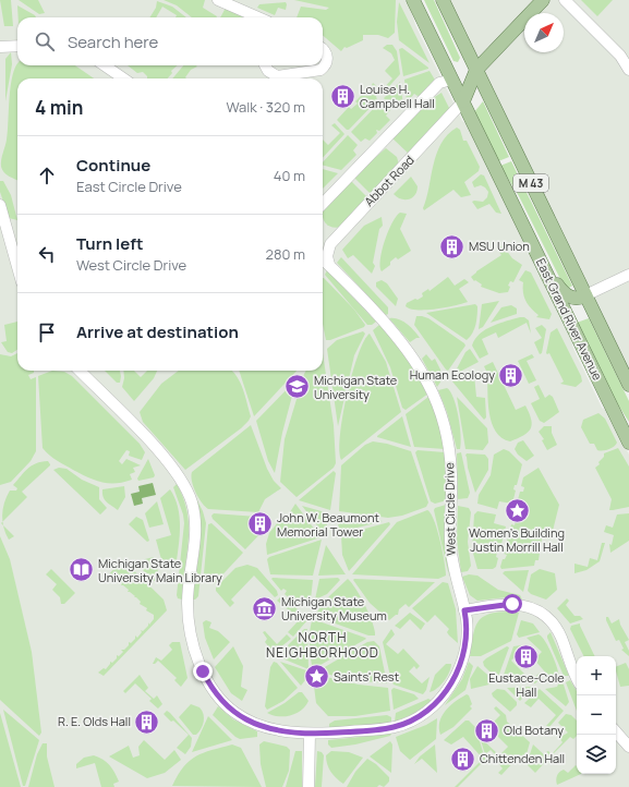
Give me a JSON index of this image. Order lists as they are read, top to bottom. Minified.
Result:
{"streets":{"main road":["M 43","East Grand River Avenue"],"street":["Abbot Road","West Circle Drive"]},"crossings":[["Abbot Road","East Grand River Avenue"],["Abbot Road","West Circle Drive"],["M 43","East Grand River Avenue"]],"districts":["NORTH NEIGHBORHOOD"],"places":{"building":["Louise H. Campbell Hall","MSU Union","Human Ecology","John W. Beaumont Memorial Tower","Eustace-Cole Hall","R. E. Olds Hall","Old Botany","Chittenden Hall"],"school or university":["Michigan State University"],"place":["Women's Building Justin Morrill Hall","Saints' Rest"],"library":["Michigan State University Main Library"],"museum":["Michigan State University Museum"]},"north":"top right","page":{"search":"Search here","heading":["4 min","Walk · 320 m"],"list":[["Continue","East Circle Drive","40 m"],["Turn left","West Circle Drive","280 m"],"Arrive at destination"],"map_buttons":["+","−"]}}
